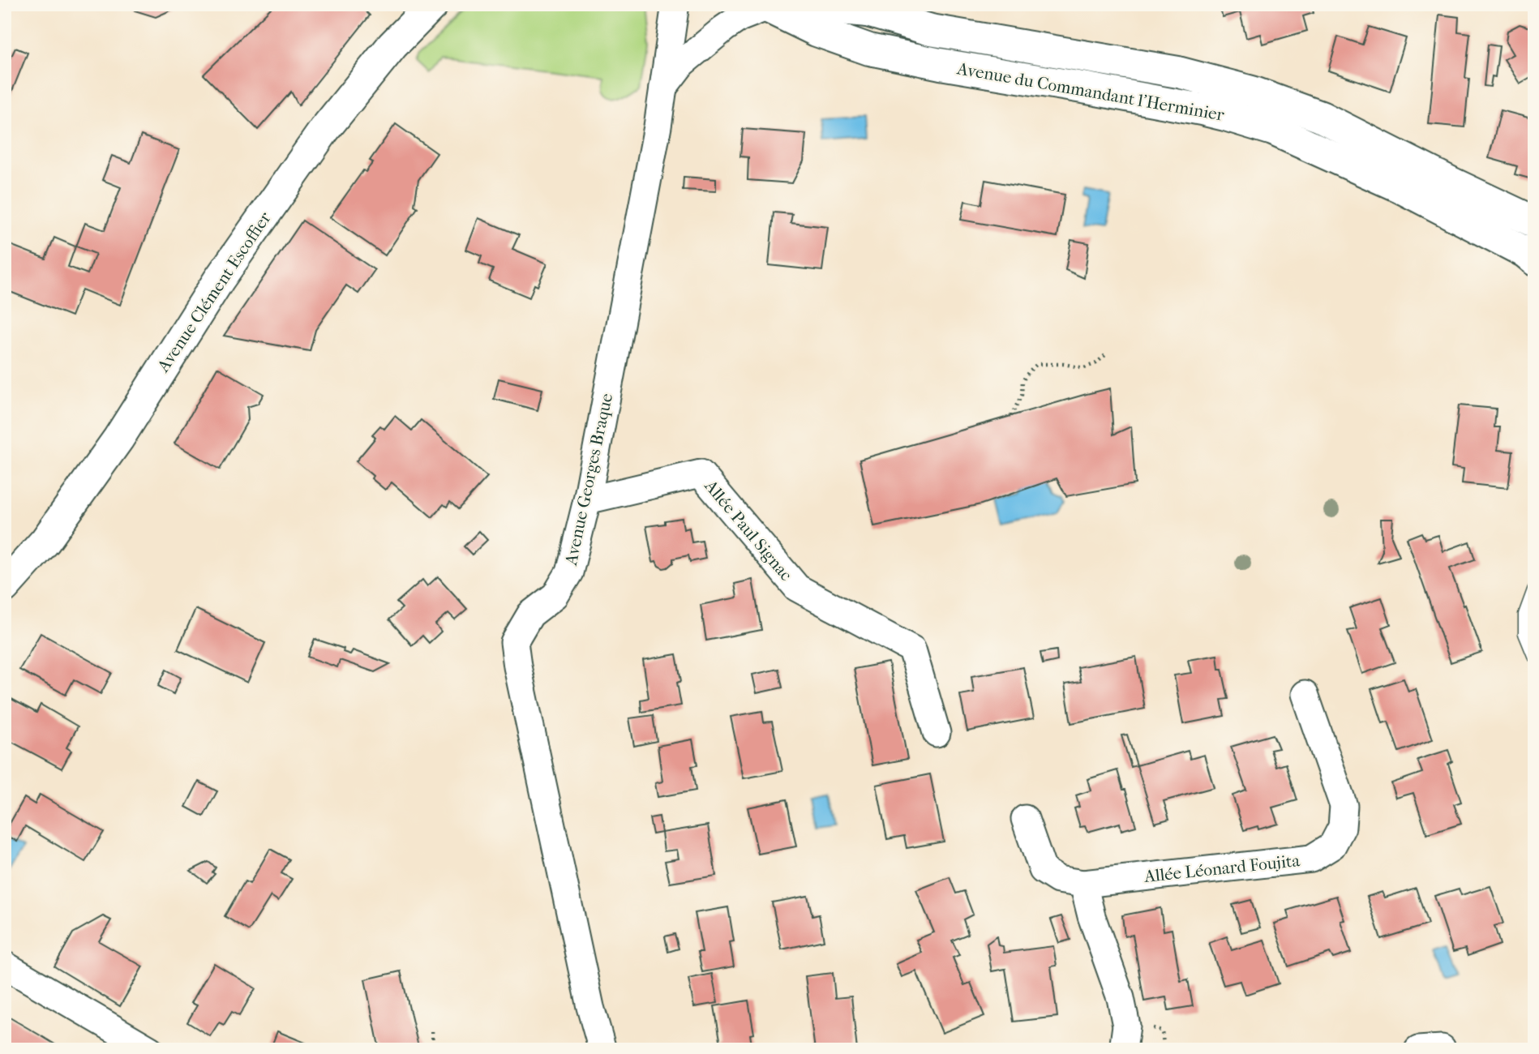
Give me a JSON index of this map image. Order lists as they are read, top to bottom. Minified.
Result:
{"streets":{"street":["Avenue du Commandant l'Herminier","Avenue Clément Escoffier","Avenue Georges Braque","Allée Paul Signac","Allée Léonard Foujita"]},"crossings":[["Avenue Georges Braque","Allée Paul Signac"]]}
